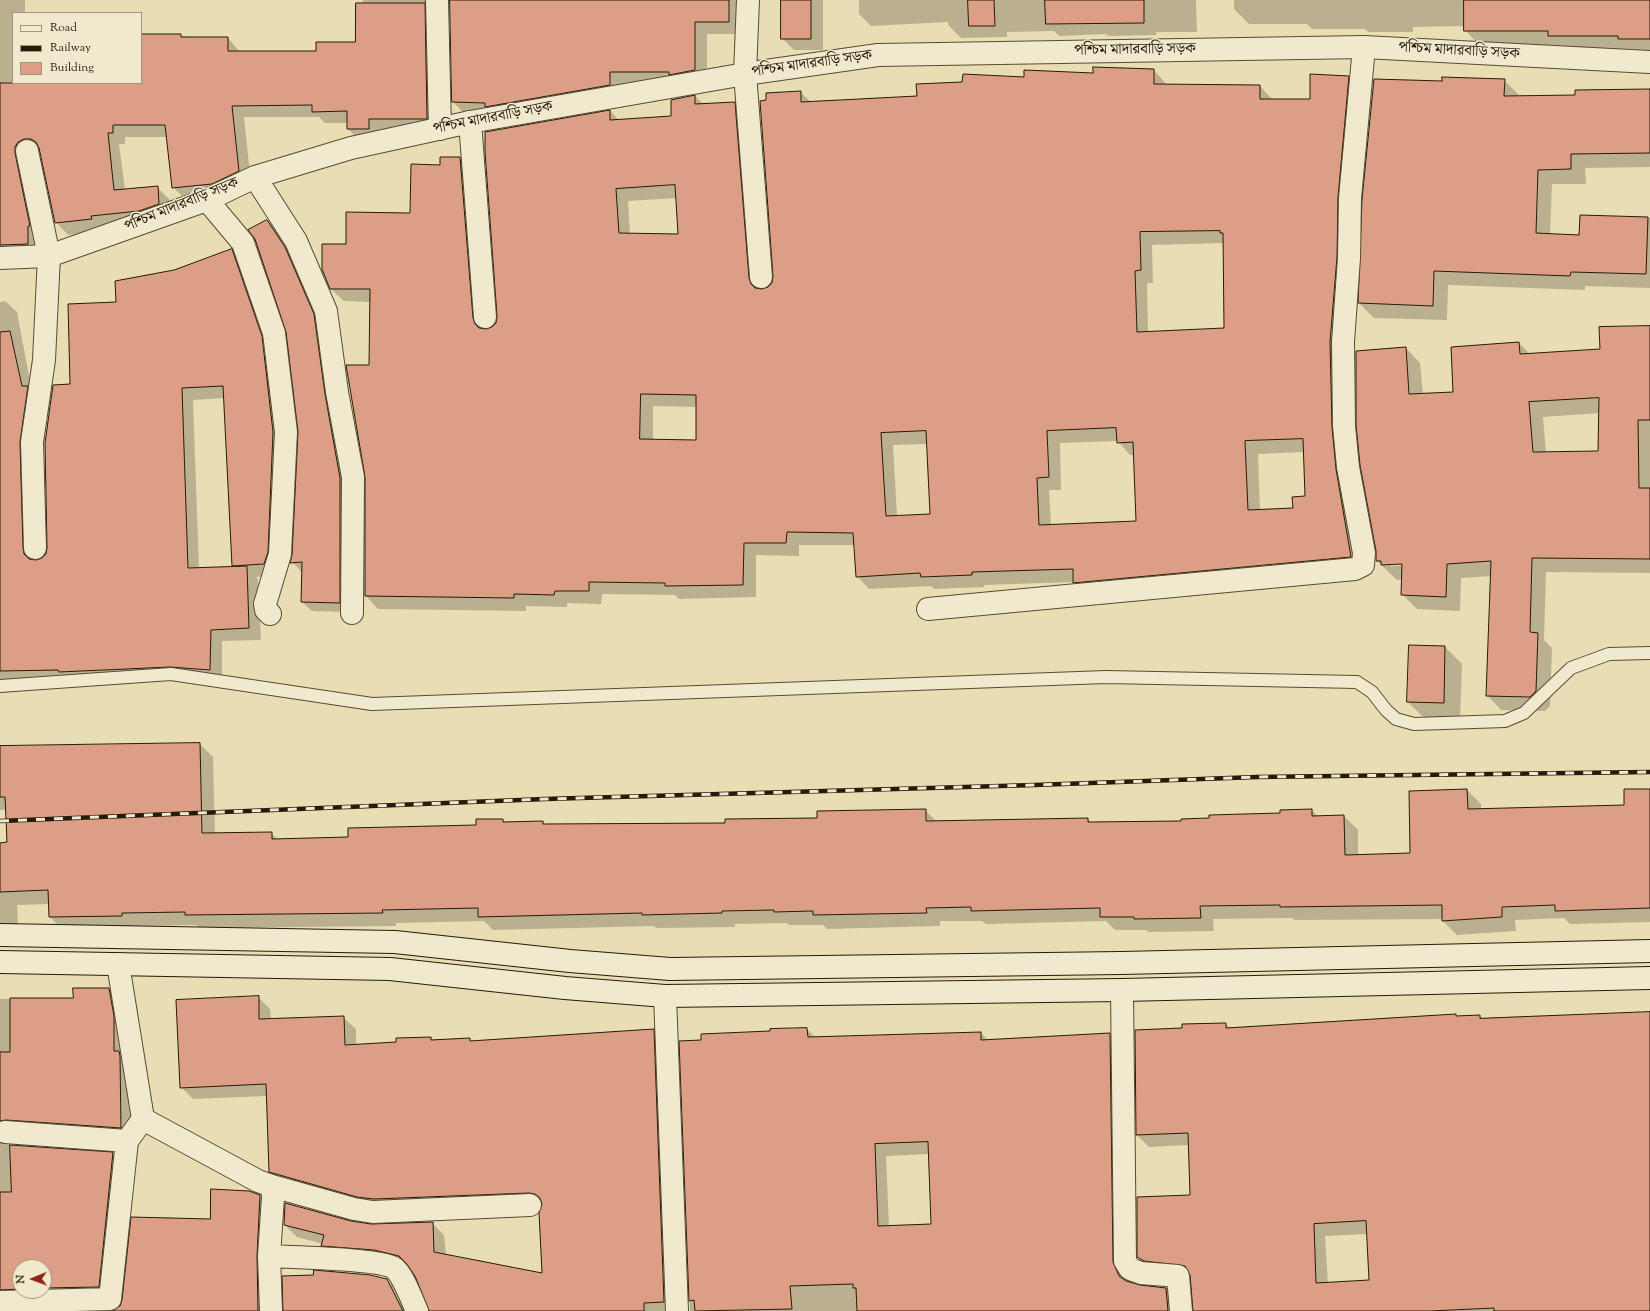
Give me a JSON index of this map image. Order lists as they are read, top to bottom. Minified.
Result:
{"streets":{"street":["পশ্চিম মাদারবাড়ি সড়ক"]},"legend":["Road","Railway","Building"],"north":"left"}
